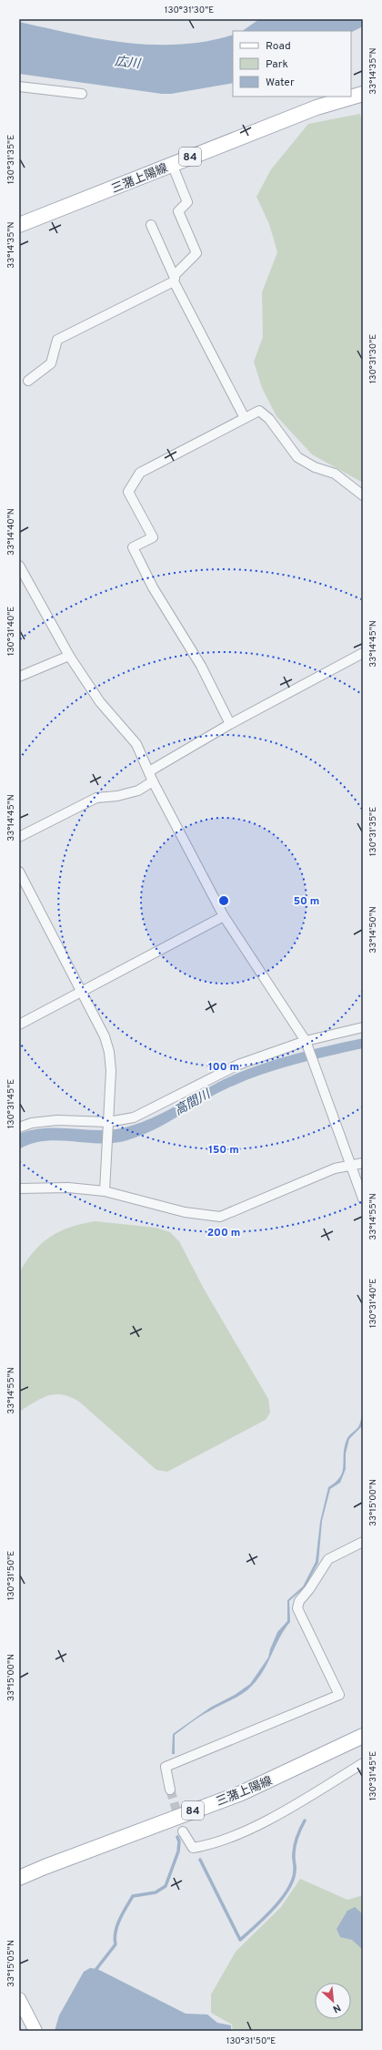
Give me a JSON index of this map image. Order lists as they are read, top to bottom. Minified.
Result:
{"streets":{"main road":["84","三潴上陽線"]},"water":["広川","高間川"],"legend":["Road","Park","Water"],"north":"bottom right","coordinates":["130°31'30\"E","33°14'35\"N","130°31'35\"E","33°14'40\"N","130°31'40\"E","33°14'45\"N","33°14'50\"N","130°31'45\"E","33°14'55\"N","33°15'00\"N","130°31'50\"E","33°15'05\"N"],"rings":["50 m","100 m","150 m","200 m"]}
